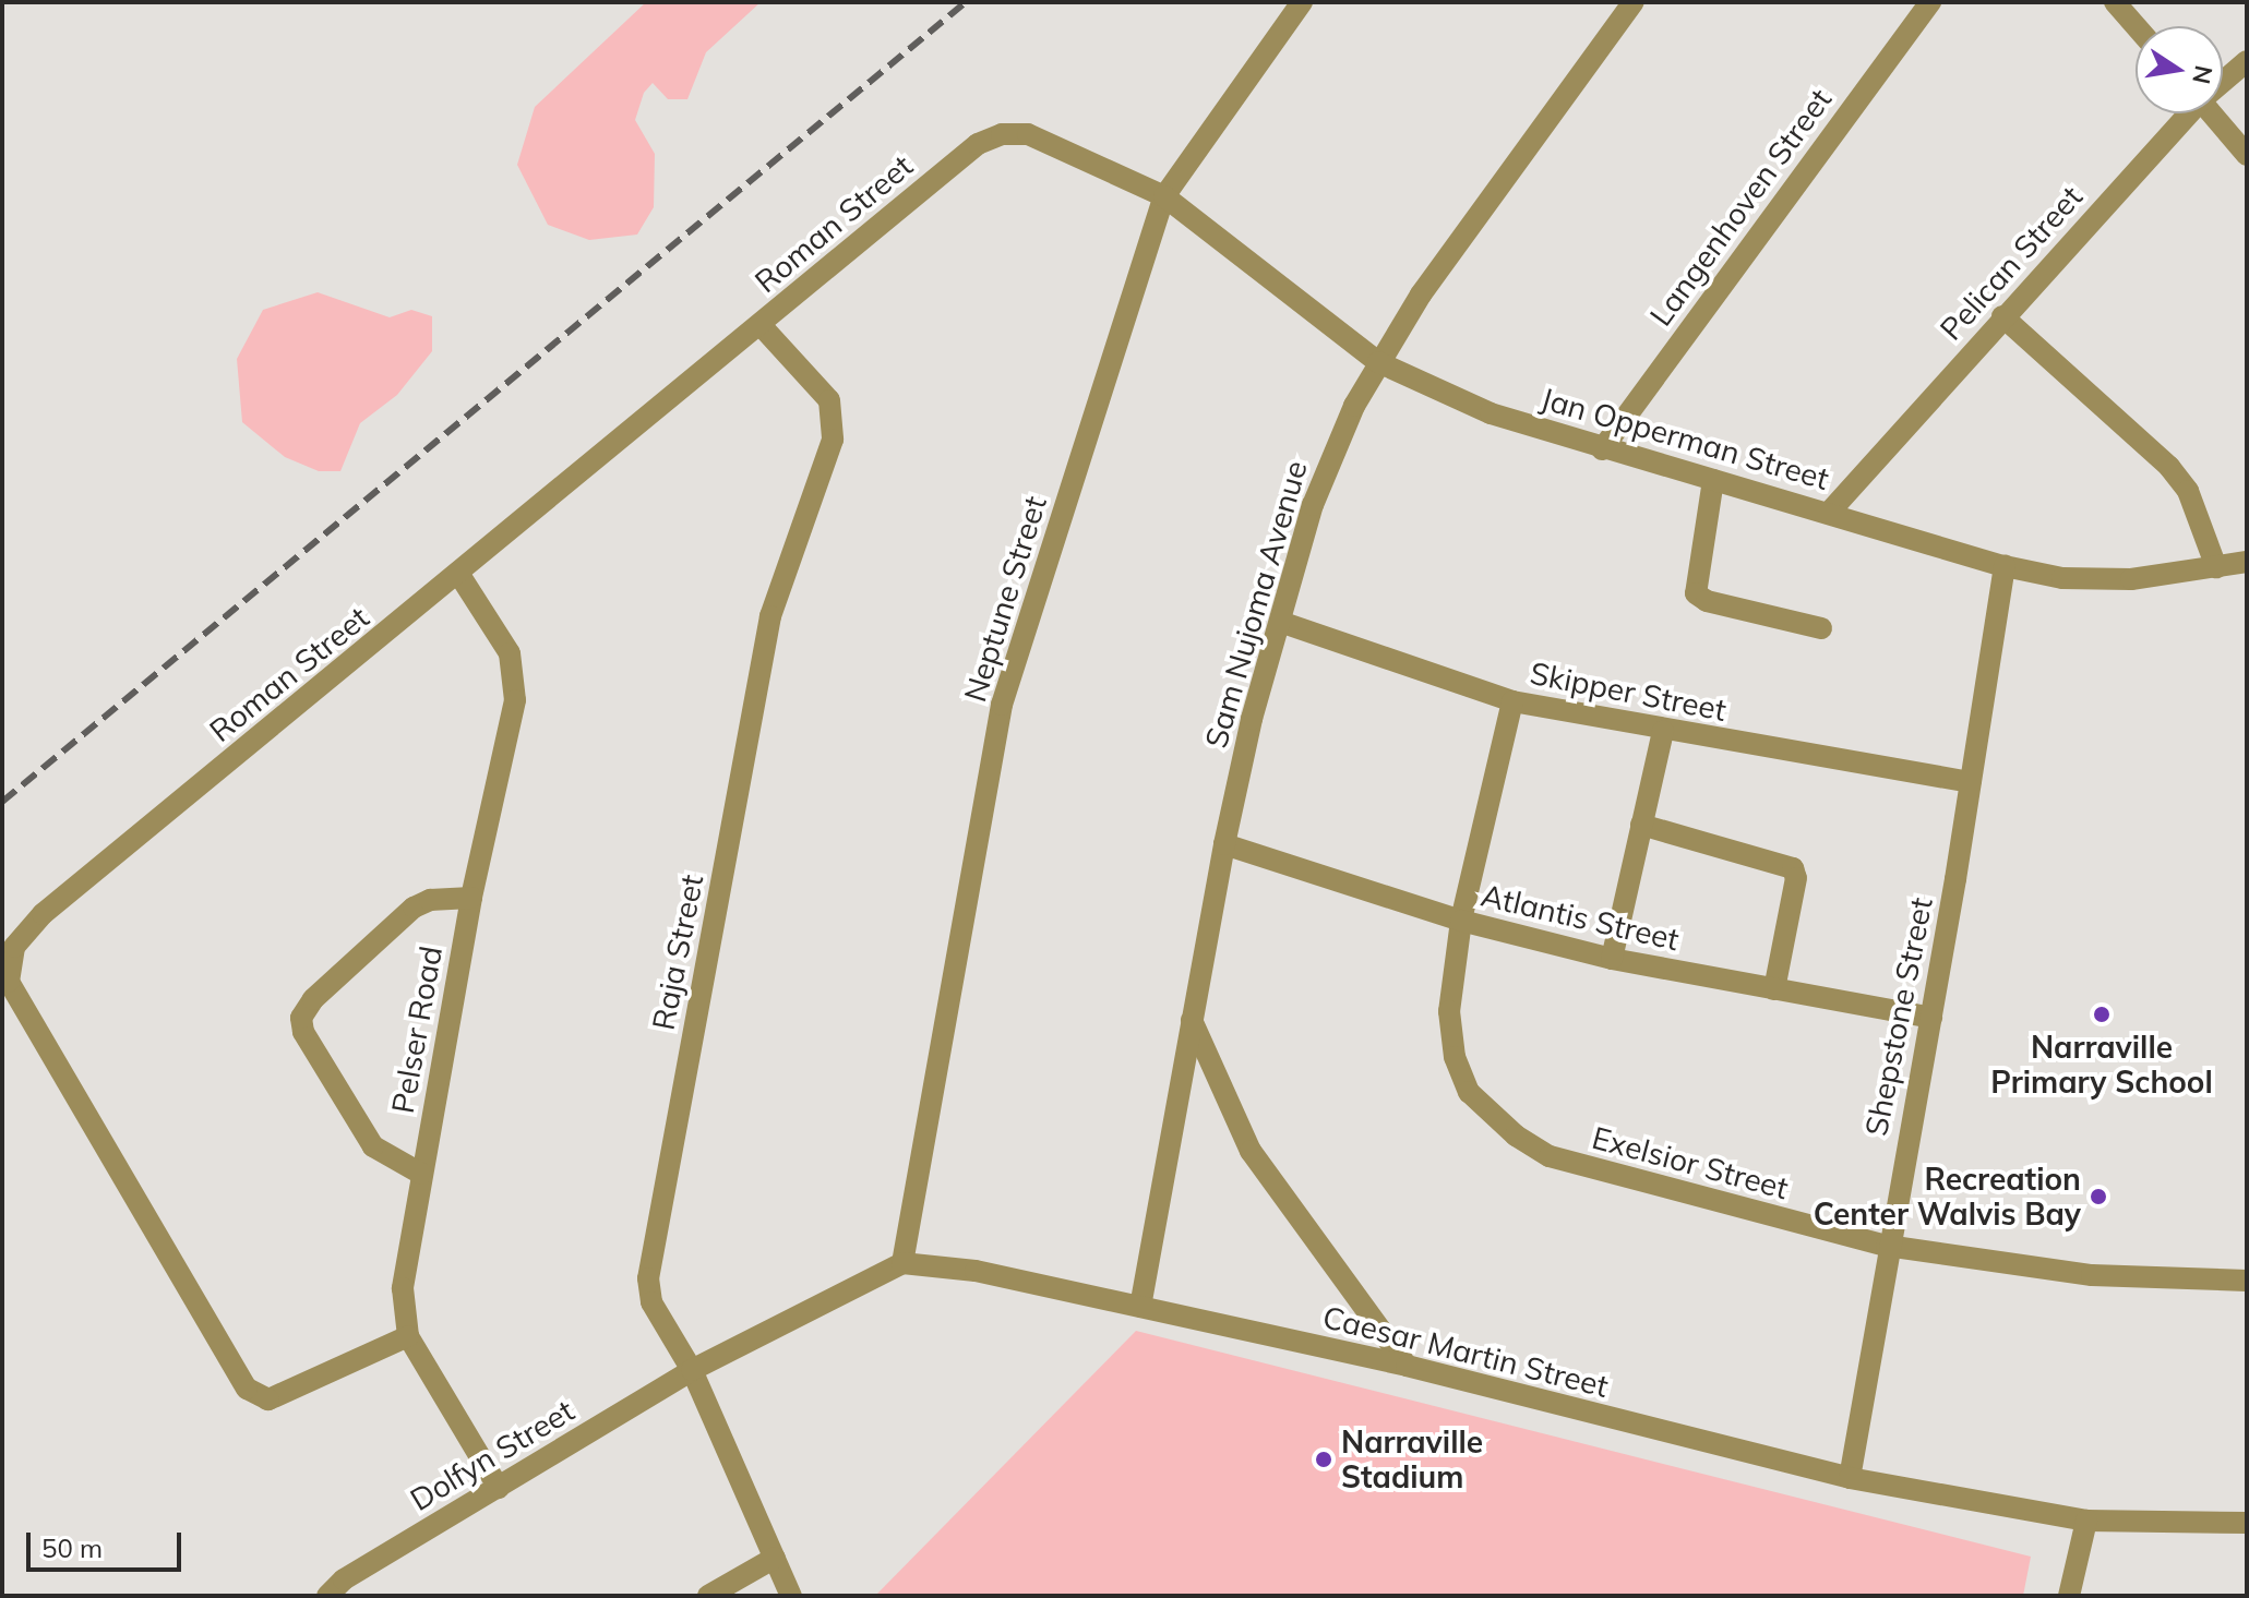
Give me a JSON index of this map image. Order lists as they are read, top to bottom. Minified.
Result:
{"streets":{"street":["Langenhoven Street","Roman Street","Pelican Street","Jan Opperman Street","Neptune Street","Sam Nujoma Avenue","Skipper Street","Atlantis Street","Raja Street","Shepstone Street","Pelser Road","Exelsior Street","Caesar Martin Street","Dolfyn Street"]},"crossings":[["Langenhoven Street","Jan Opperman Street"],["Roman Street","Jan Opperman Street"],["Roman Street","Neptune Street"],["Roman Street","Raja Street"],["Roman Street","Pelser Road"],["Pelican Street","Jan Opperman Street"],["Jan Opperman Street","Neptune Street"],["Jan Opperman Street","Sam Nujoma Avenue"],["Jan Opperman Street","Shepstone Street"],["Neptune Street","Caesar Martin Street"],["Sam Nujoma Avenue","Skipper Street"],["Sam Nujoma Avenue","Atlantis Street"],["Sam Nujoma Avenue","Caesar Martin Street"],["Skipper Street","Shepstone Street"],["Skipper Street","Exelsior Street"],["Atlantis Street","Shepstone Street"],["Atlantis Street","Exelsior Street"],["Raja Street","Dolfyn Street"],["Shepstone Street","Exelsior Street"],["Shepstone Street","Caesar Martin Street"],["Pelser Road","Dolfyn Street"]],"places":["Narraville Primary School","Recreation Center Walvis Bay","Narraville Stadium"],"scale_bar":"50 m","north":"right"}
